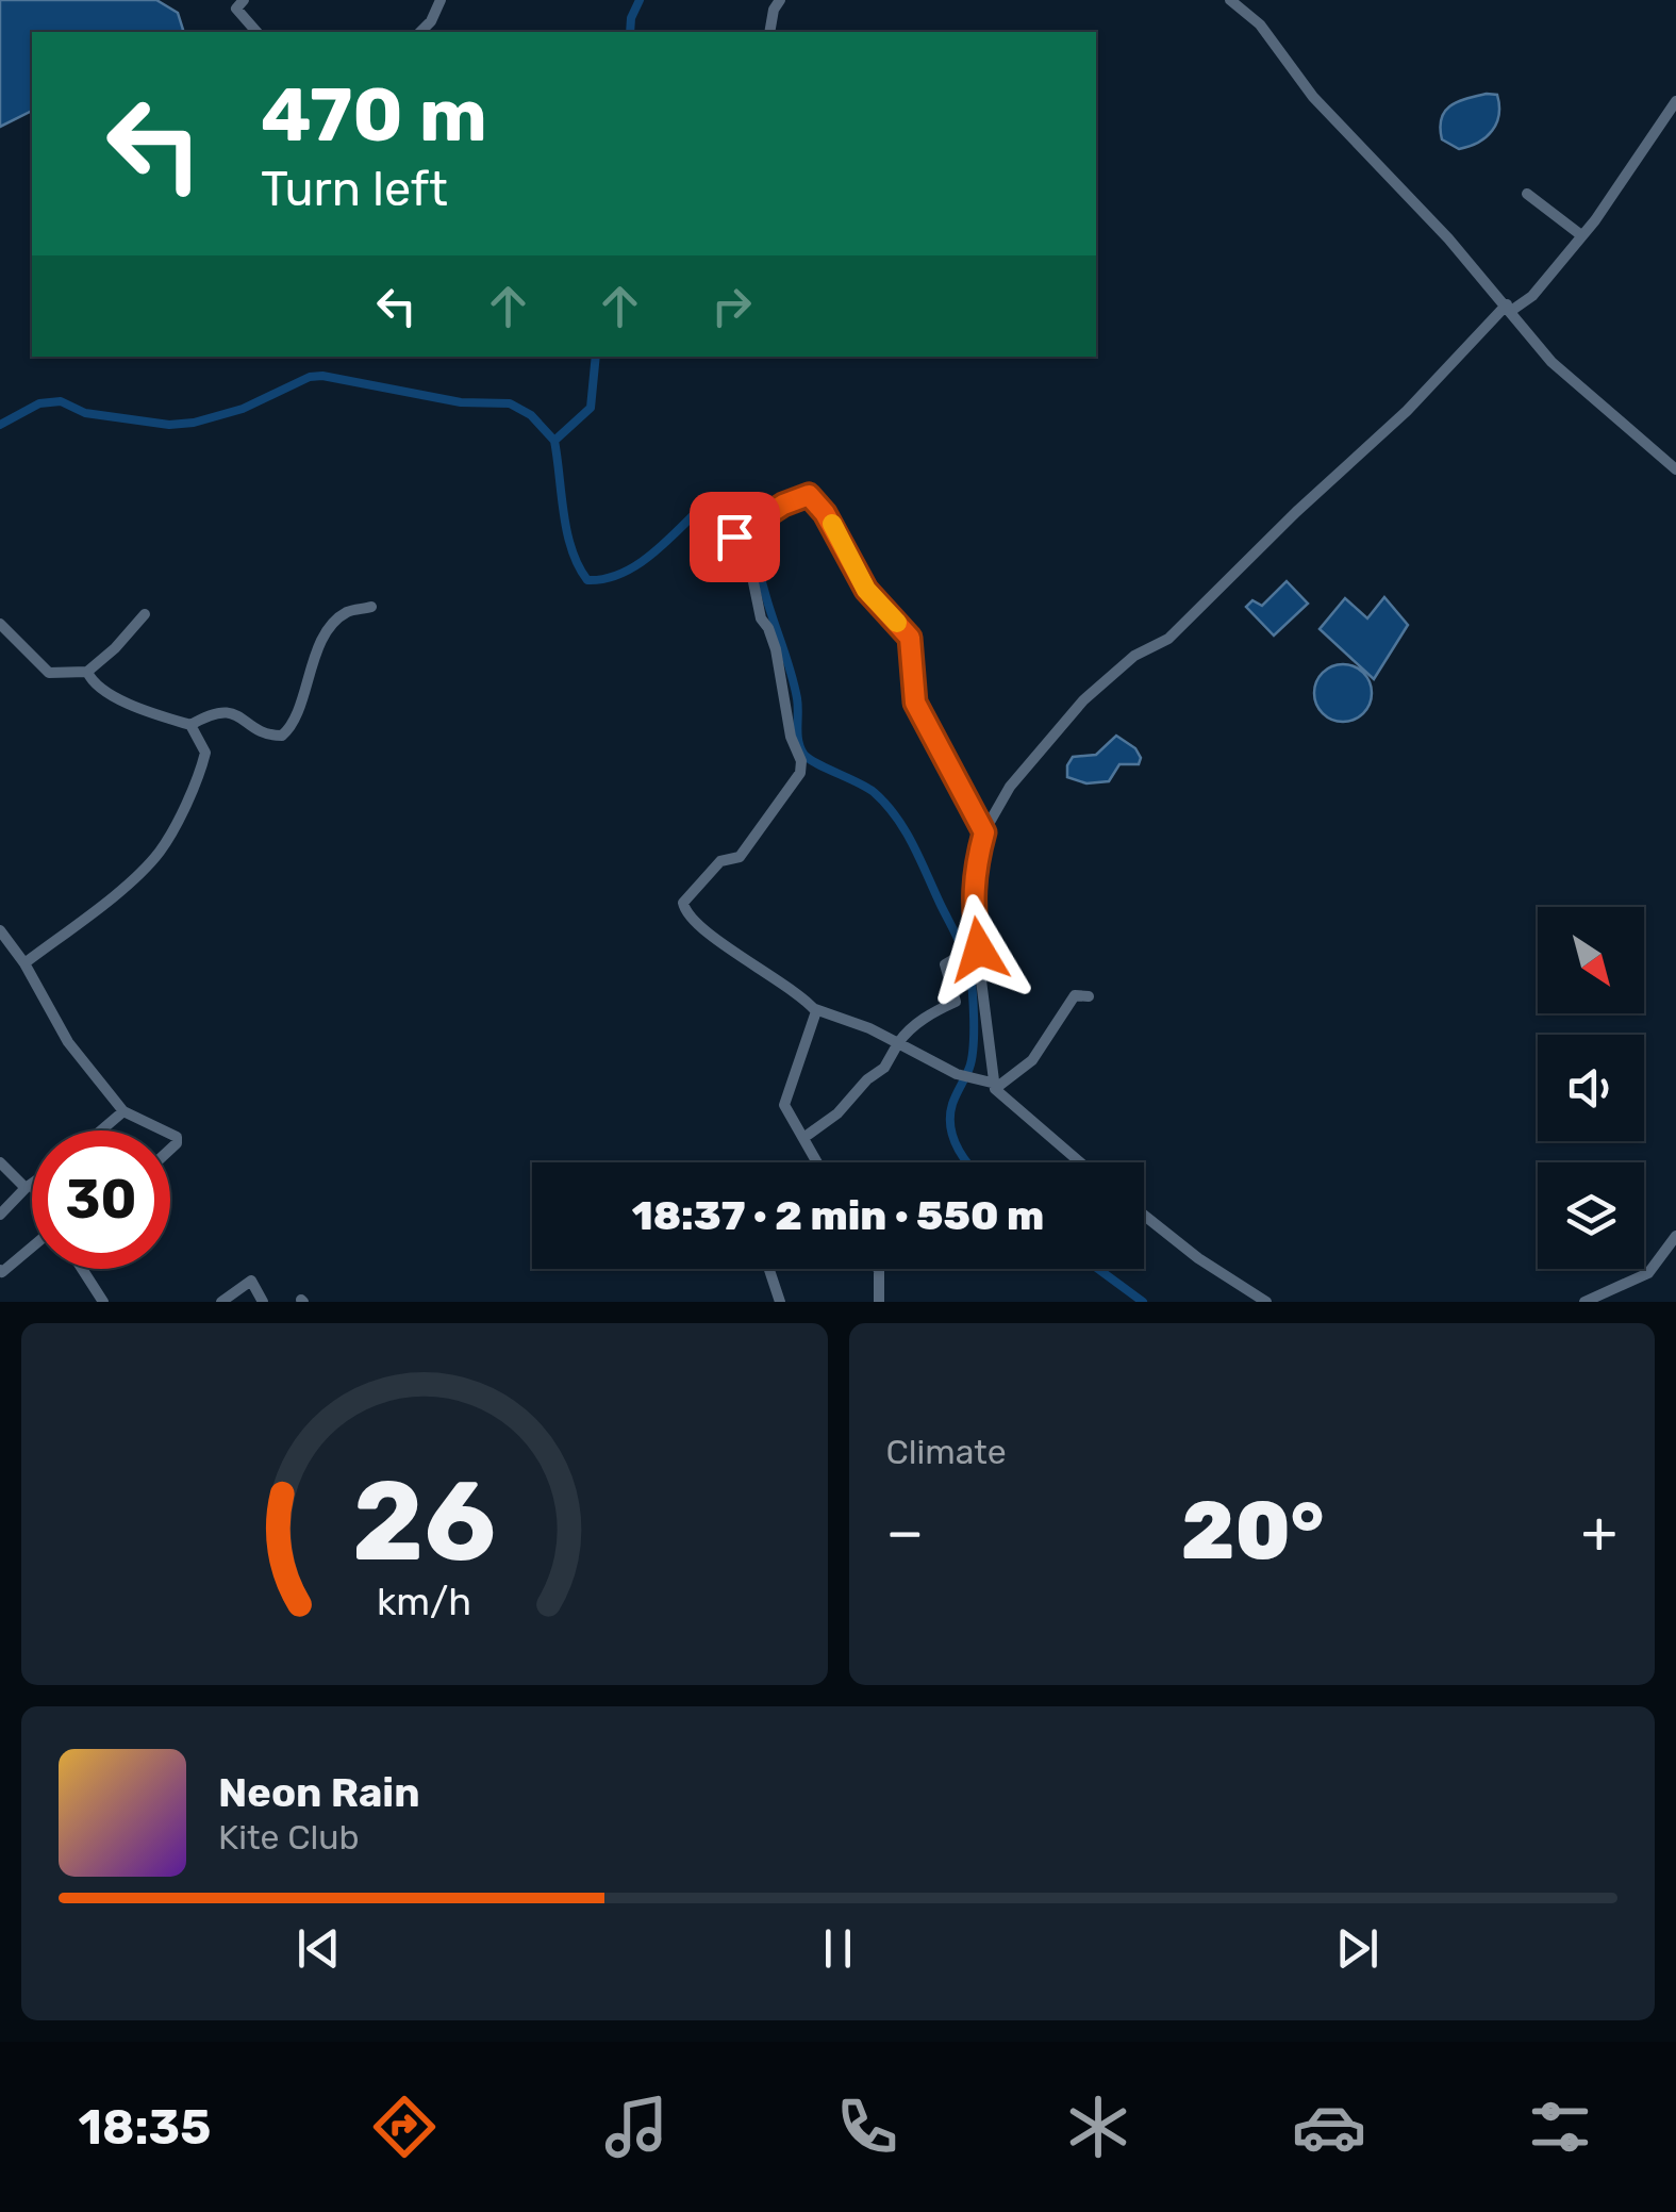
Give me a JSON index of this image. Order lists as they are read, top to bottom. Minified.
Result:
{"north":"bottom right","page":{"turn":["470 m","Turn left"],"limit":"30","trip":"18:37 · 2 min · 550 m","tile":"Climate","heat":["−","20°","+"],"song":["Neon Rain","Kite Club"],"tabs":"18:35","gauge":["26","km/h"]}}
